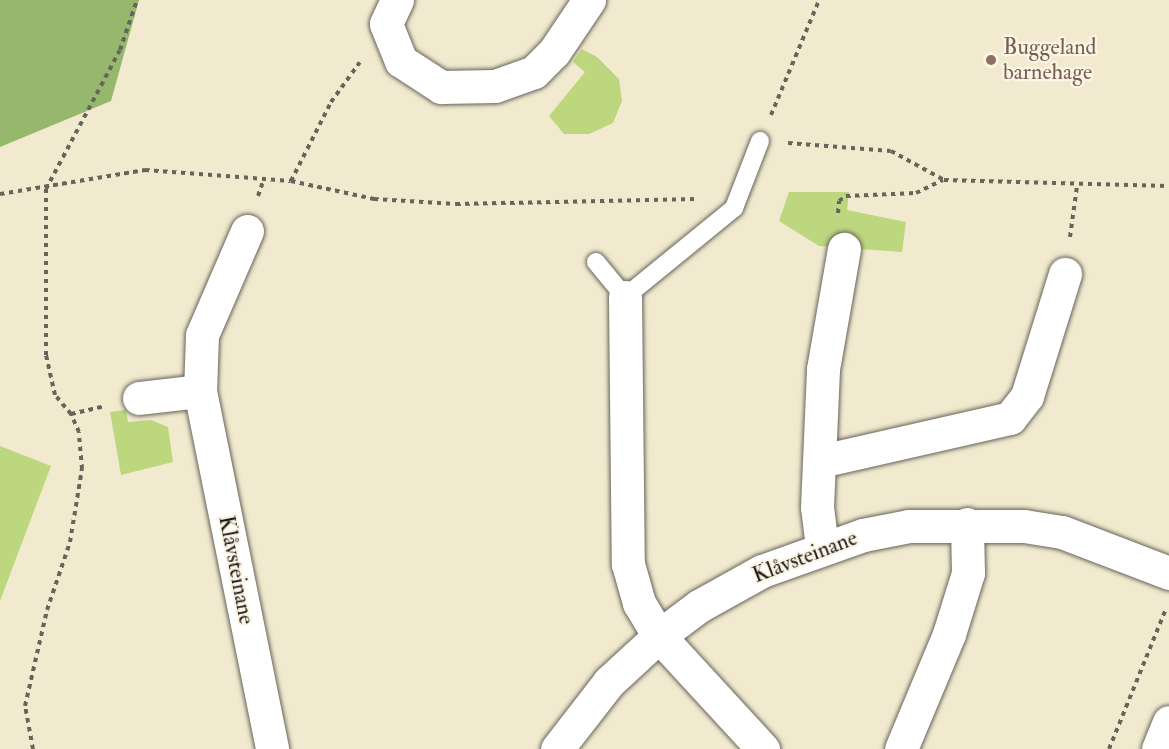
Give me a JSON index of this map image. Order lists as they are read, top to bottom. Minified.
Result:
{"streets":{"street":["Klåvsteinane"]},"places":["Buggeland barnehage"]}
